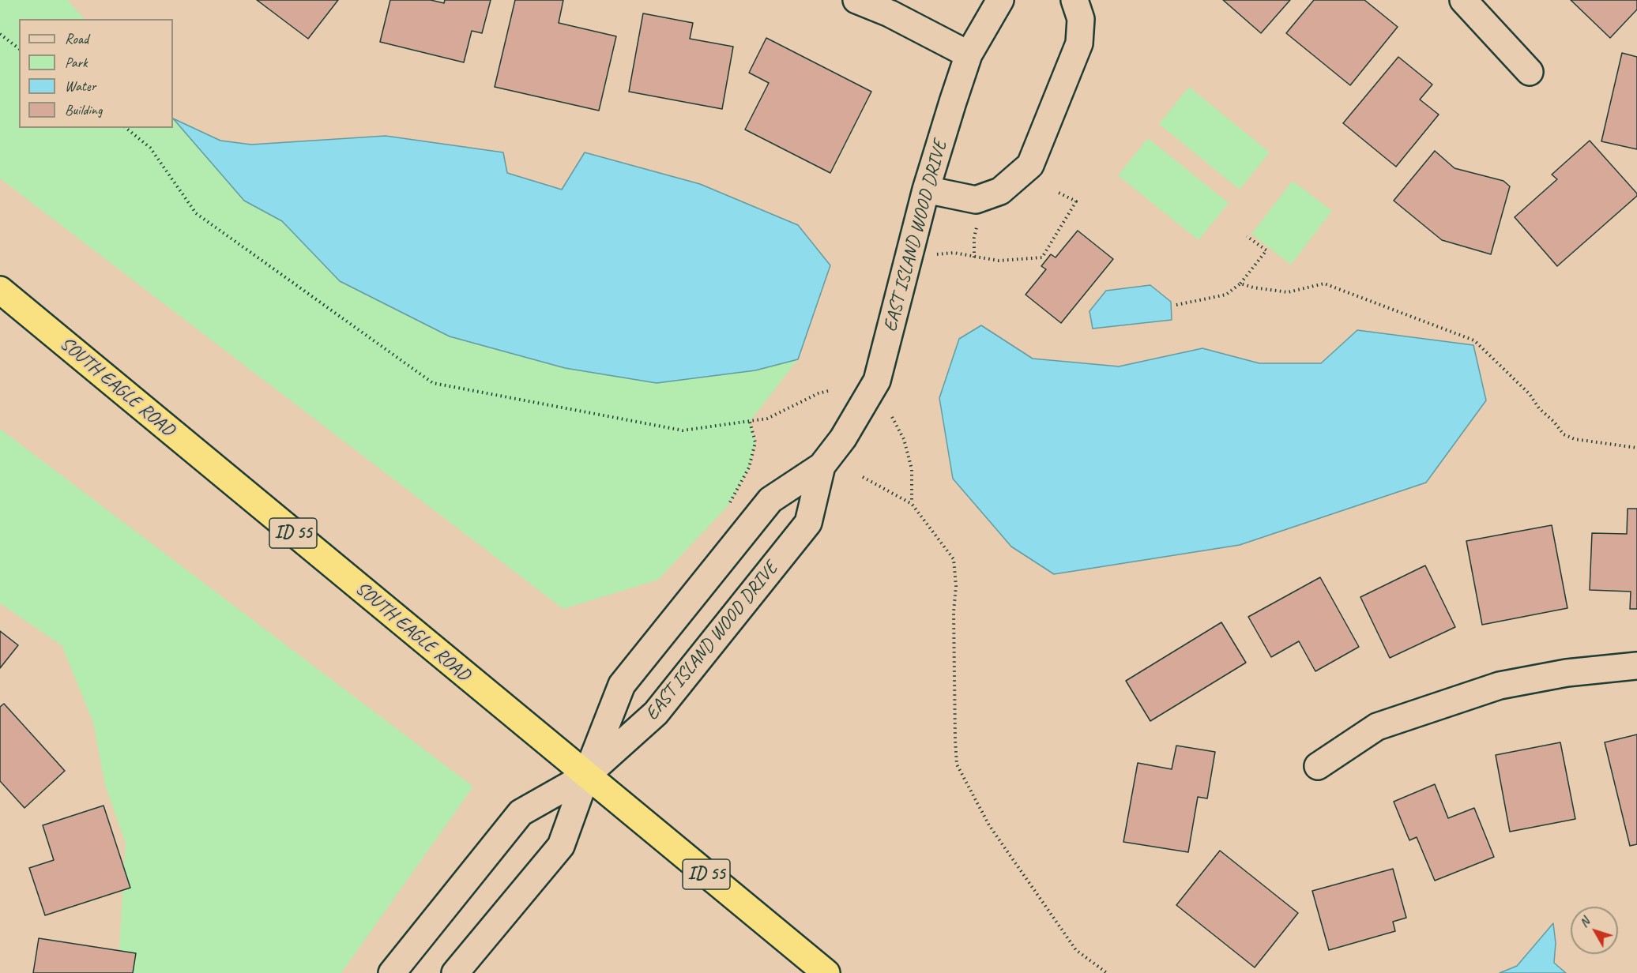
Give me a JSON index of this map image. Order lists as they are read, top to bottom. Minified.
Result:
{"streets":{"highway":["SOUTH EAGLE ROAD","ID 55"],"street":["EAST ISLAND WOOD DRIVE"]},"crossings":[["EAST ISLAND WOOD DRIVE","SOUTH EAGLE ROAD"]],"legend":["Road","Park","Water","Building"],"north":"top left"}
